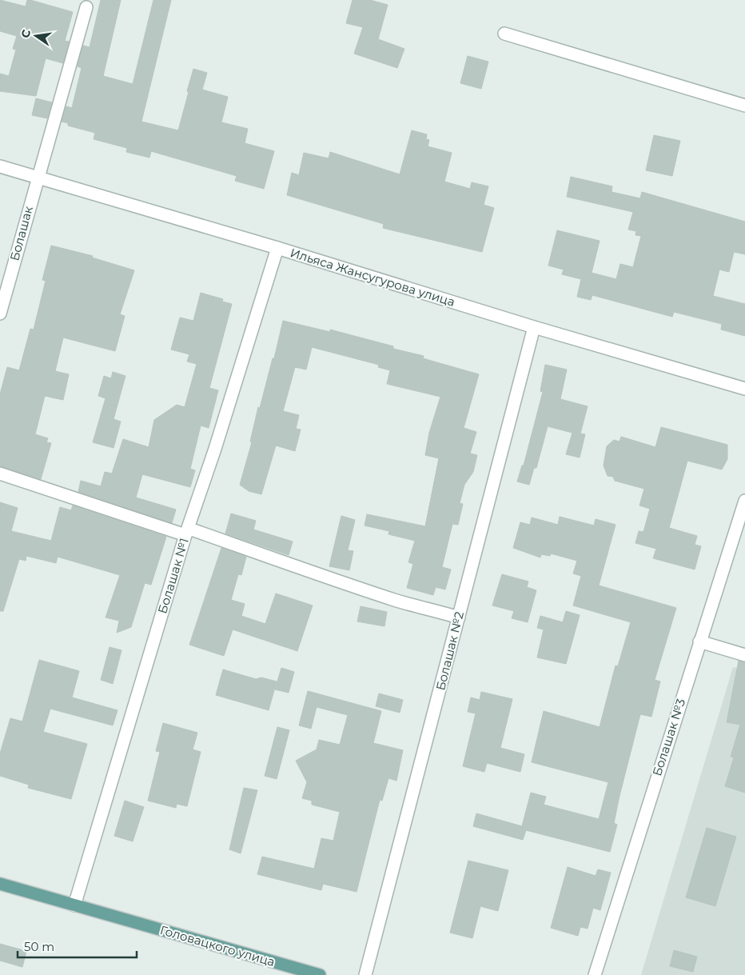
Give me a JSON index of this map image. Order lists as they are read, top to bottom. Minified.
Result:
{"streets":{"main road":["Головацкого улица"],"street":["Болашак","Ильяса Жансугурова улица","Болашак №1","Болашак №2","Болашак №3"]},"crossings":[["Болашак","Ильяса Жансугурова улица"],["Ильяса Жансугурова улица","Болашак №1"],["Ильяса Жансугурова улица","Болашак №2"],["Болашак №1","Головацкого улица"]],"scale_bar":"50 m","north":"left"}
